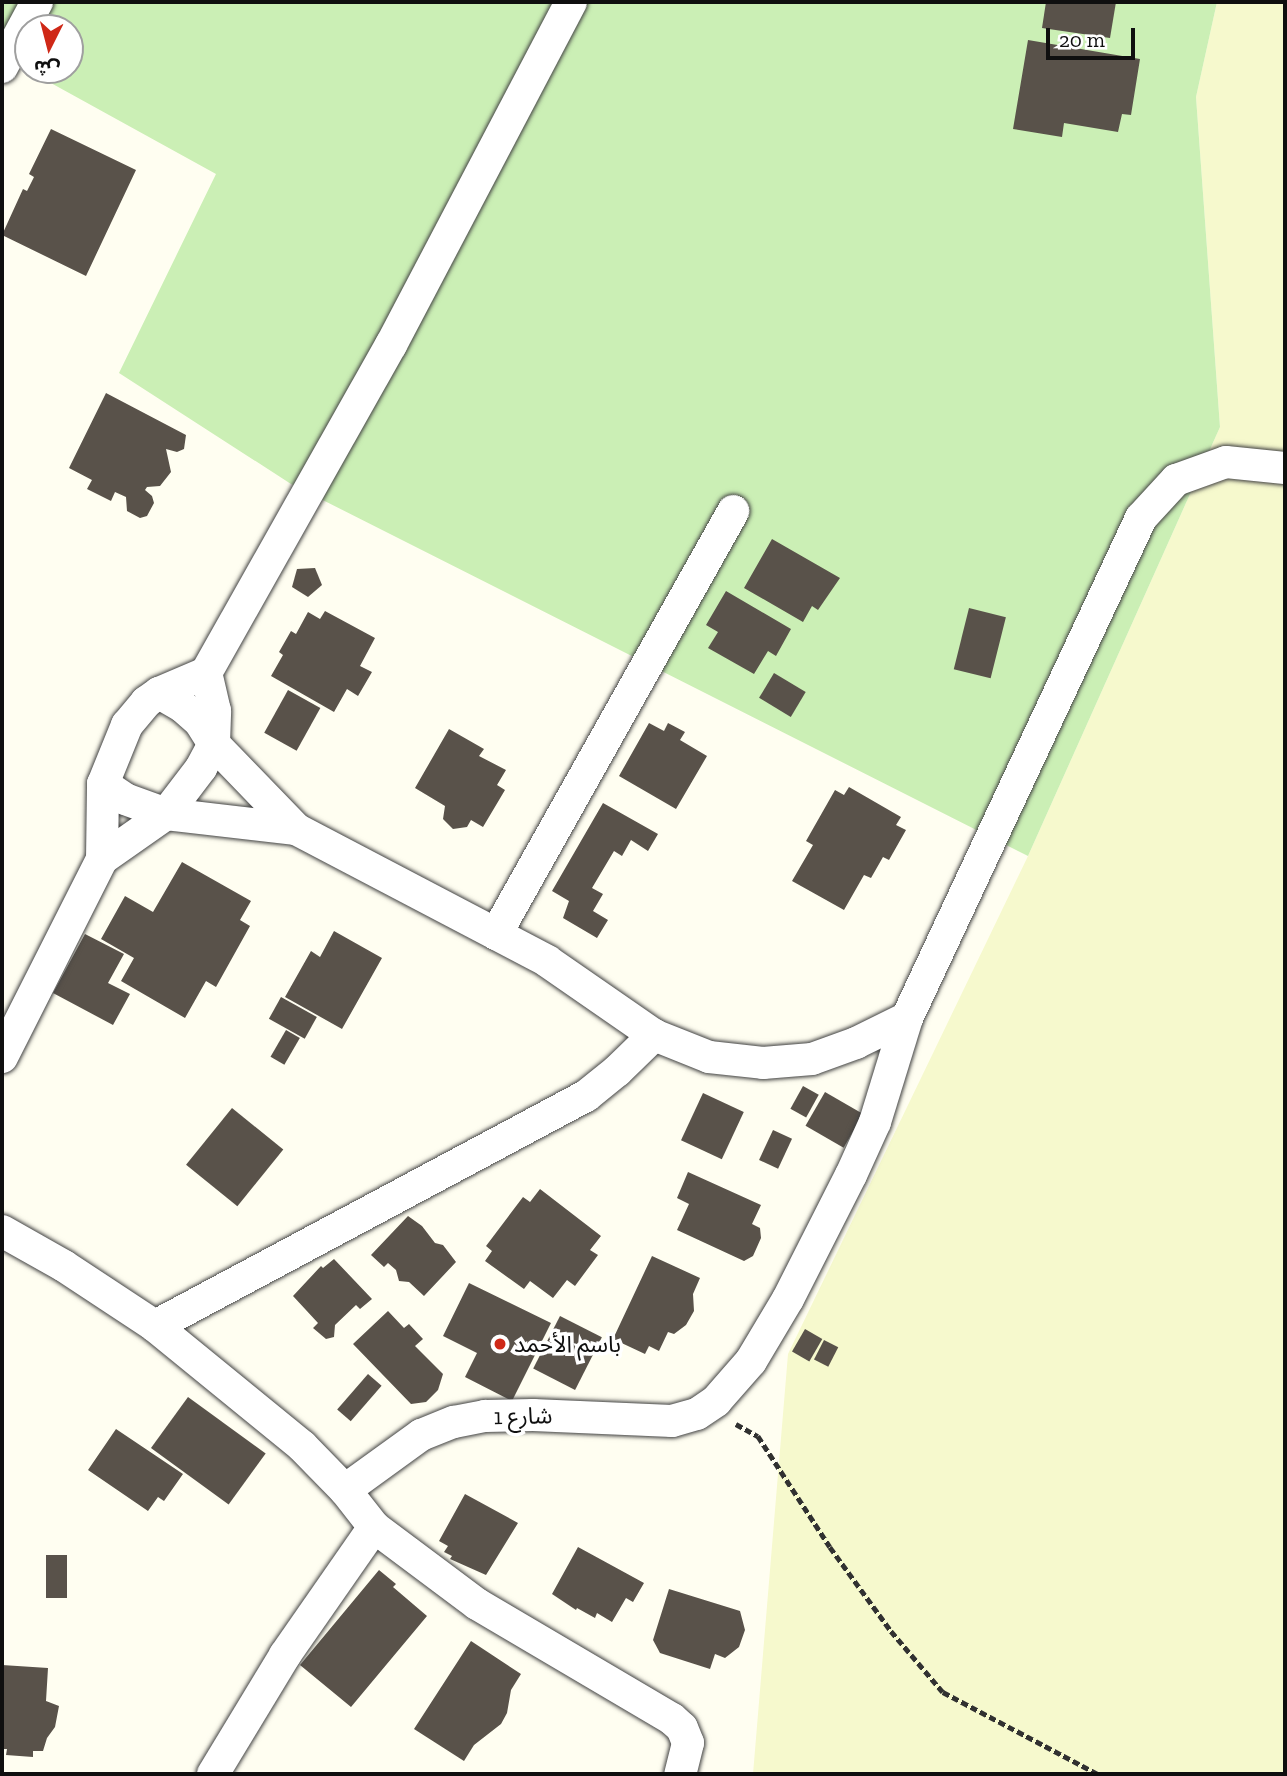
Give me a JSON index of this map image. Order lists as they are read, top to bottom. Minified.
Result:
{"streets":{"street":["شارع 1"]},"places":["باسم الأحمد"],"scale_bar":"20 m","north":"bottom"}
